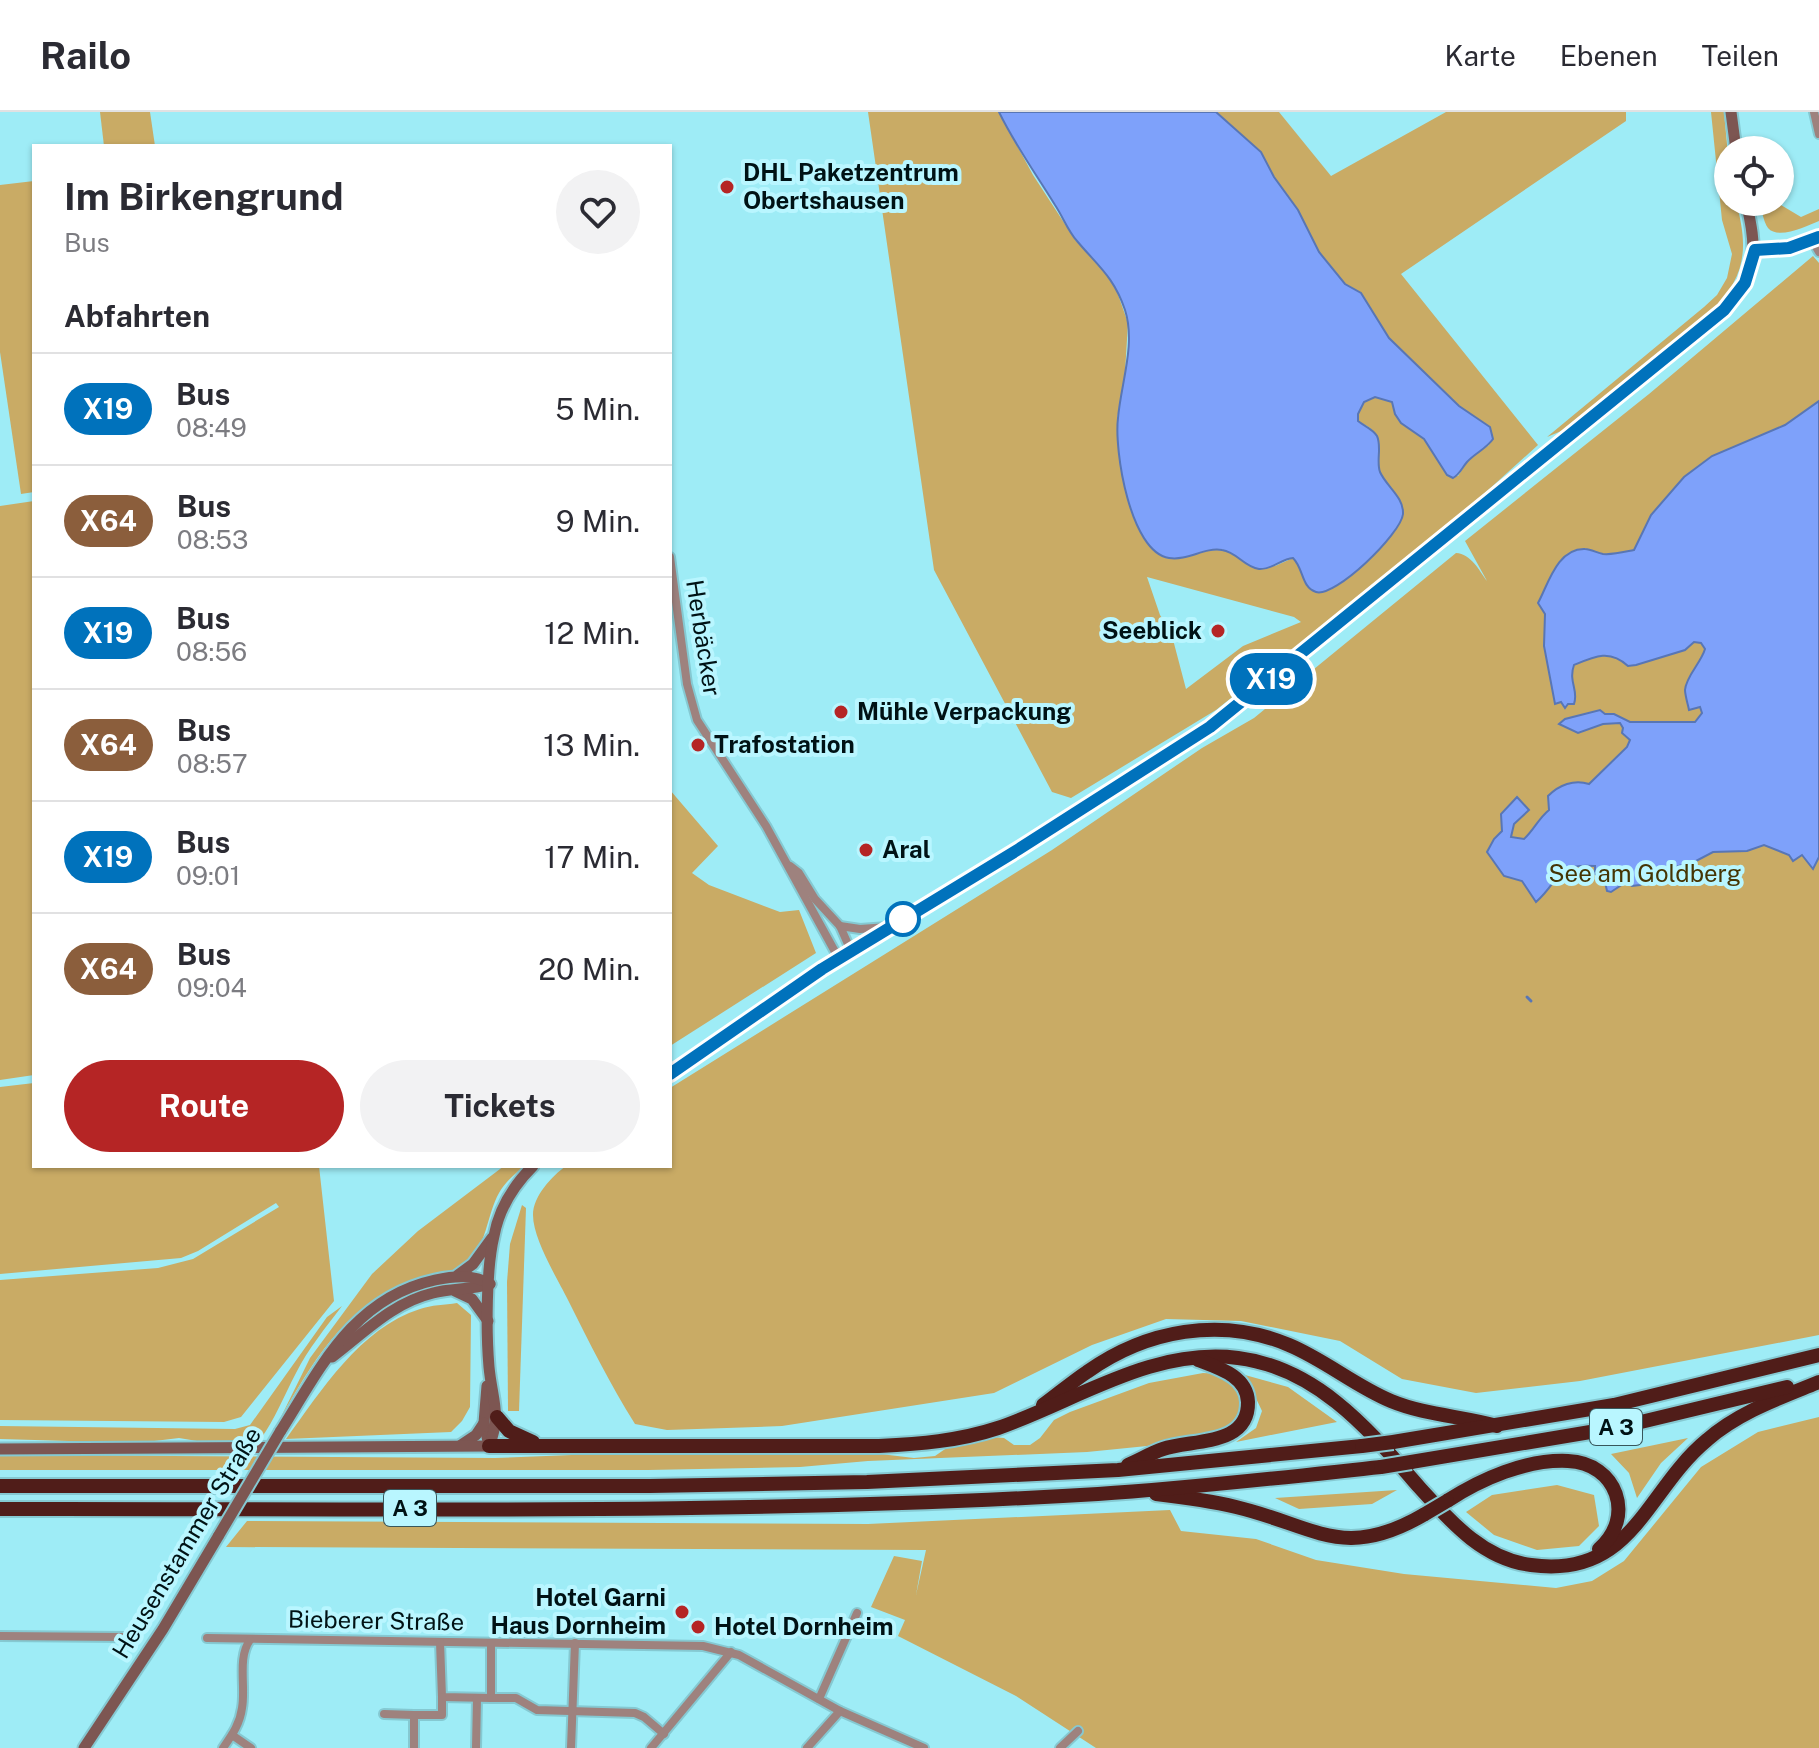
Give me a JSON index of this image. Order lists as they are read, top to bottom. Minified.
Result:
{"streets":{"highway":["A 3"],"main road":["Heusenstammer Straße"],"street":["Herbäcker","Bieberer Straße"]},"parks":["See am Goldberg"],"places":["DHL Paketzentrum Obertshausen","Seeblick","Mühle Verpackung","Trafostation","Aral","Hotel Garni Haus Dornheim","Hotel Dornheim"],"lines":["bus line X19"],"page":{"header":"Railo","nav":["Karte","Ebenen","Teilen"],"on_map":"X19","heading":[["Im Birkengrund","Bus"],"Abfahrten"],"list":[{"mark":"X19","name":"Bus","note":"08:49","value":"5 Min."},{"mark":"X64","name":"Bus","note":"08:53","value":"9 Min."},{"mark":"X19","name":"Bus","note":"08:56","value":"12 Min."},{"mark":"X64","name":"Bus","note":"08:57","value":"13 Min."},{"mark":"X19","name":"Bus","note":"09:01","value":"17 Min."},{"mark":"X64","name":"Bus","note":"09:04","value":"20 Min."}],"buttons":["Route","Tickets"]}}
